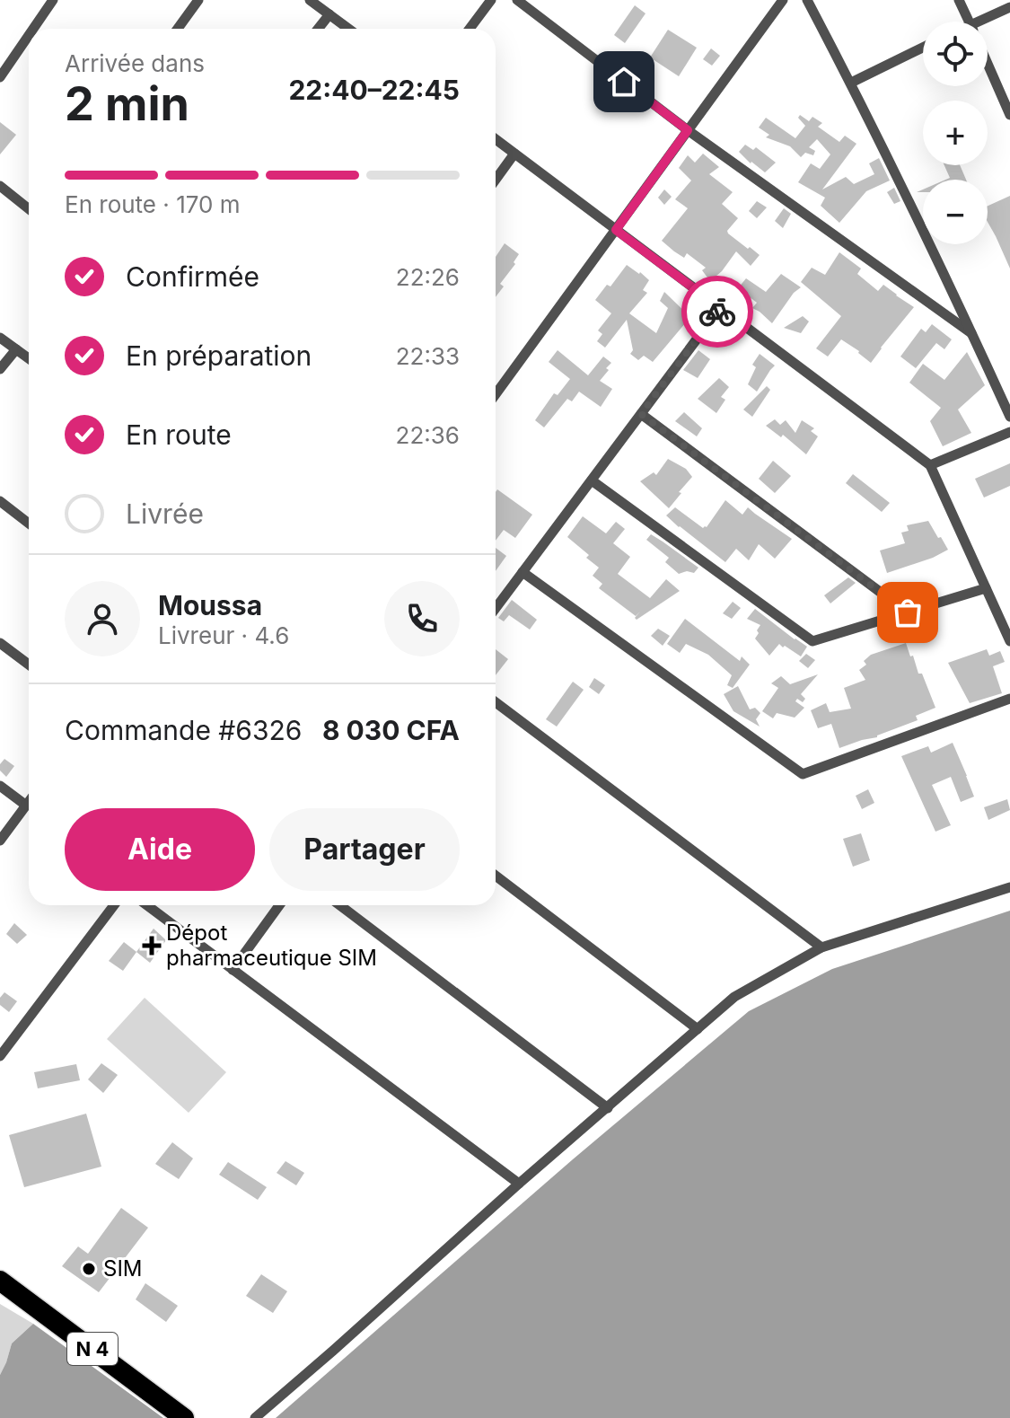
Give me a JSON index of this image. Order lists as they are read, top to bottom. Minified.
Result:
{"streets":{"highway":["N 4"]},"places":{"health":["Dépot pharmaceutique SIM"],"other":["SIM"]},"page":{"map_buttons":["+","−"],"heading":["2 min","Arrivée dans","22:40–22:45"],"panel":["Moussa","Livreur · 4.6","Commande #6326","8 030 CFA"],"bar":"En route · 170 m","list":[["Confirmée","22:26"],["En préparation","22:33"],["En route","22:36"],"Livrée"],"buttons":["Aide","Partager"]}}
